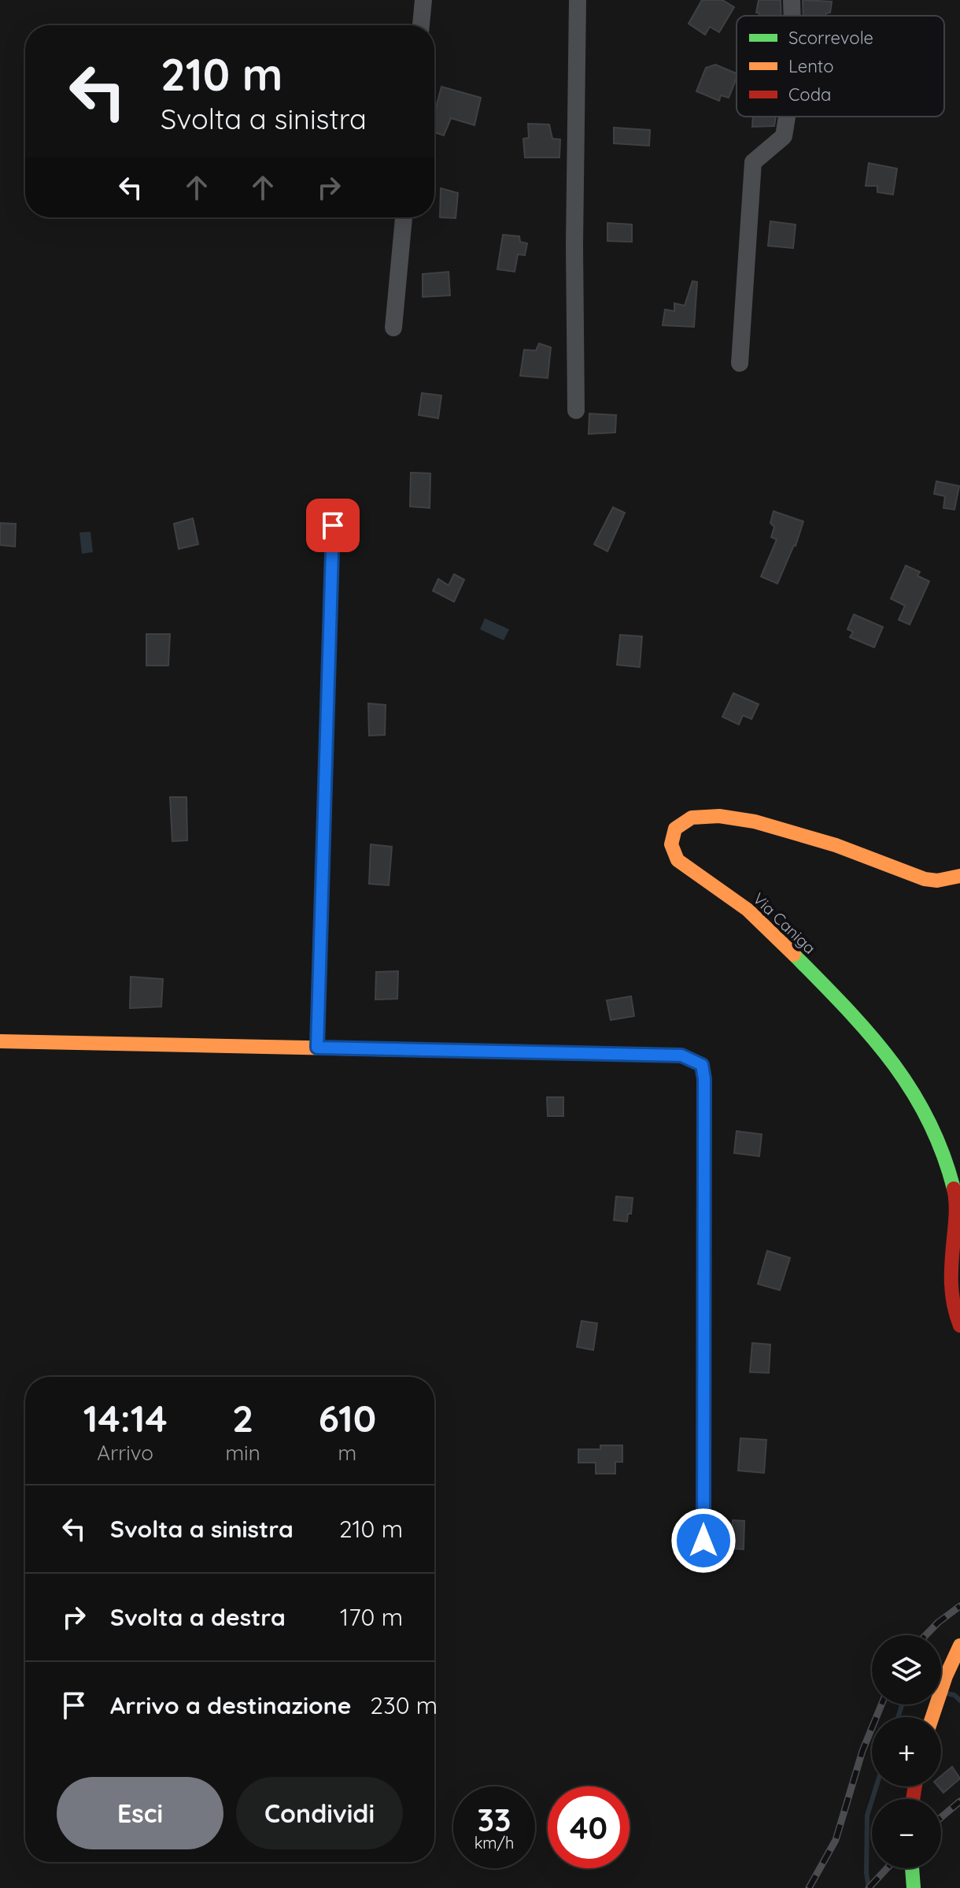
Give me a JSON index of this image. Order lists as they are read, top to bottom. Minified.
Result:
{"streets":{"street":["Via Caniga"]},"legend":["Scorrevole","Lento","Coda"],"page":{"turn":["210 m","Svolta a sinistra"],"eta":["14:14","Arrivo","2","min","610","m"],"list":[{"name":"Svolta a sinistra","value":"210 m"},{"name":"Svolta a destra","value":"170 m"},{"name":"Arrivo a destinazione","value":"230 m"}],"map_buttons":["+","−"],"buttons":["Esci","Condividi"],"speed":"33 km/h","limit":"40"}}
